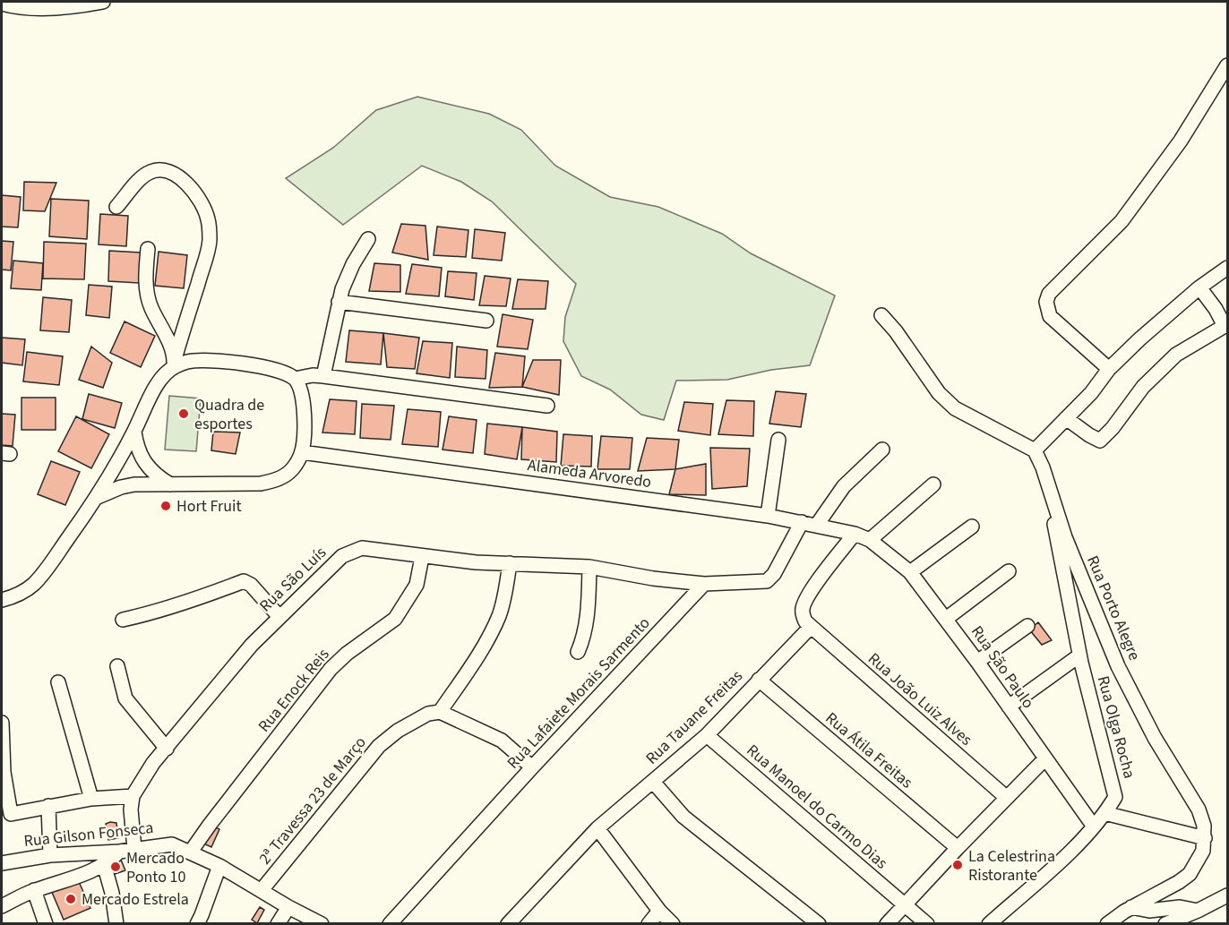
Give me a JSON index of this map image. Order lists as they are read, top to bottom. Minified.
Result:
{"streets":{"street":["Alameda Arvoredo","Rua São Luís","Rua Porto Alegre","Rua São Paulo","Rua Enock Reis","Rua Lafaiete Morais Sarmento","Rua João Luiz Alves","Rua Tauane Freitas","Rua Olga Rocha","Rua Átila Freitas","2ª Travessa 23 de Março","Rua Manoel do Carmo Dias","Rua Gilson Fonseca"]},"crossings":[["Alameda Arvoredo","Rua São Paulo"],["Rua São Luís","Rua Enock Reis"],["Rua São Luís","Rua Lafaiete Morais Sarmento"],["Rua Porto Alegre","Rua Olga Rocha"],["Rua São Paulo","Rua Olga Rocha"],["Rua Enock Reis","Rua Gilson Fonseca"],["Rua João Luiz Alves","Rua Tauane Freitas"],["Rua Tauane Freitas","Rua Átila Freitas"],["Rua Tauane Freitas","Rua Manoel do Carmo Dias"],["2ª Travessa 23 de Março","Rua Gilson Fonseca"]],"places":["Quadra de esportes","Hort Fruit","La Celestrina Ristorante","Mercado Ponto 10","Mercado Estrela"]}
